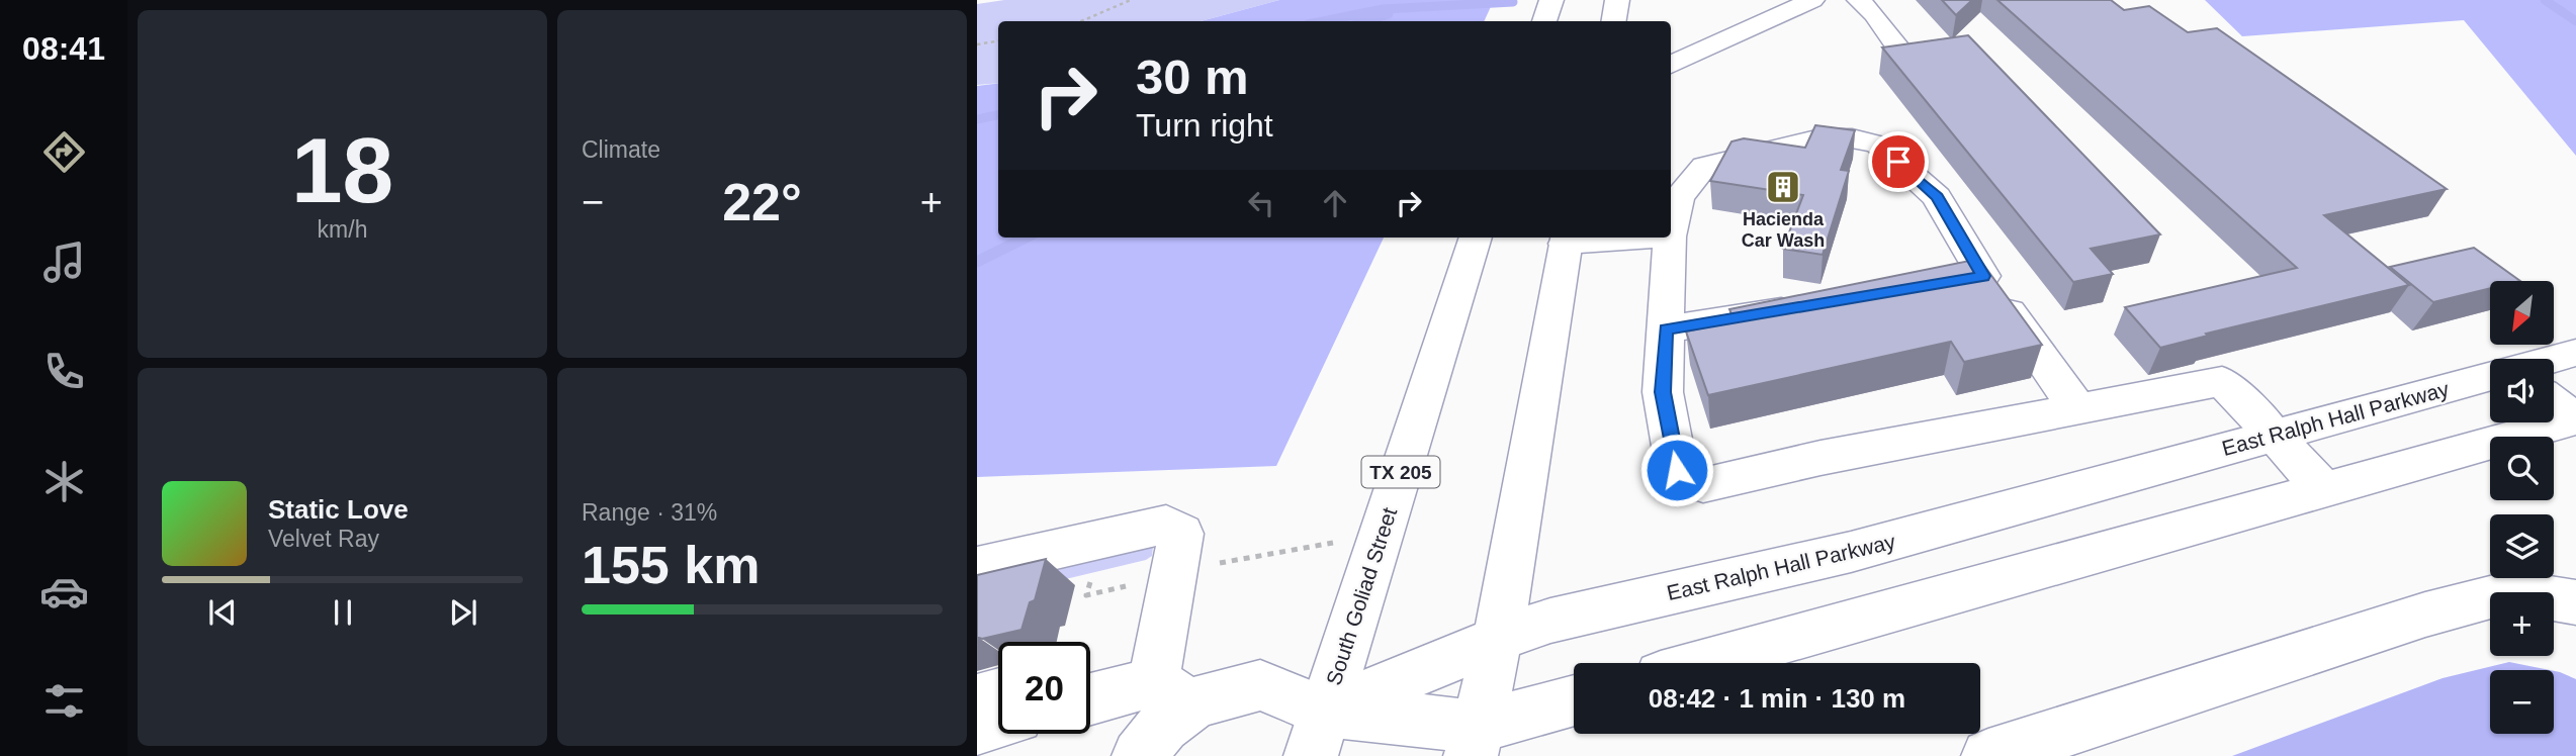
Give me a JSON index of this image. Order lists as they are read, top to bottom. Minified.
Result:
{"streets":{"main road":["East Ralph Hall Parkway","TX 205","South Goliad Street"]},"crossings":[["East Ralph Hall Parkway","South Goliad Street"]],"places":{"building":["Hacienda Car Wash"]},"north":"bottom left","page":{"tabs":"08:41","tile":[["18","km/h"],"Climate",["Range · 31%","155 km"]],"turn":["30 m","Turn right"],"heat":["−","22°","+"],"map_buttons":["+","−"],"song":["Static Love","Velvet Ray"],"limit":"20","trip":"08:42 · 1 min · 130 m"}}
